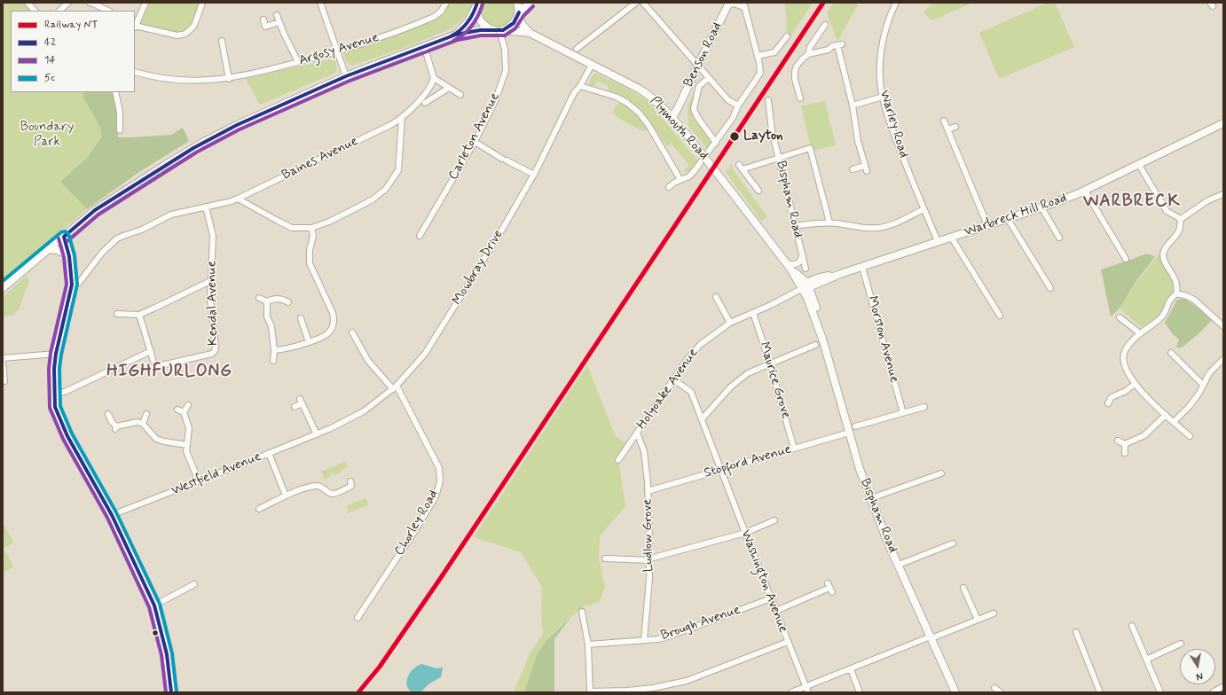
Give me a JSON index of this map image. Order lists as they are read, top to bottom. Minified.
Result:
{"streets":{"main road":["Benson Road","Plymouth Road","Bispham Road","Warbreck Hill Road"],"street":["Argosy Avenue","Warley Road","Carleton Avenue","Baines Avenue","Mowbray Drive","Kendal Avenue","Morston Avenue","Maurice Grove","Holyoake Avenue","Stopford Avenue","Westfield Avenue","Chorley Road","Ludlow Grove","Washington Avenue","Brough Avenue"]},"crossings":[["Benson Road","Plymouth Road"],["Warley Road","Warbreck Hill Road"],["Plymouth Road","Carleton Avenue"],["Plymouth Road","Bispham Road"],["Plymouth Road","Warbreck Hill Road"],["Plymouth Road","Mowbray Drive"],["Plymouth Road","Holyoake Avenue"],["Baines Avenue","Kendal Avenue"],["Bispham Road","Warbreck Hill Road"],["Bispham Road","Holyoake Avenue"],["Bispham Road","Stopford Avenue"],["Warbreck Hill Road","Morston Avenue"],["Warbreck Hill Road","Holyoake Avenue"],["Mowbray Drive","Westfield Avenue"],["Mowbray Drive","Chorley Road"],["Maurice Grove","Holyoake Avenue"],["Maurice Grove","Stopford Avenue"],["Holyoake Avenue","Ludlow Grove"],["Holyoake Avenue","Washington Avenue"],["Stopford Avenue","Ludlow Grove"],["Stopford Avenue","Washington Avenue"],["Ludlow Grove","Brough Avenue"],["Washington Avenue","Brough Avenue"]],"districts":["WARBRECK","HIGHFURLONG"],"parks":["Boundary Park"],"places":["Layton"],"lines":["rail line NT","transit line 42","transit line 14","transit line 5c"],"legend":["Railway NT","42","14","5c"],"north":"bottom"}
